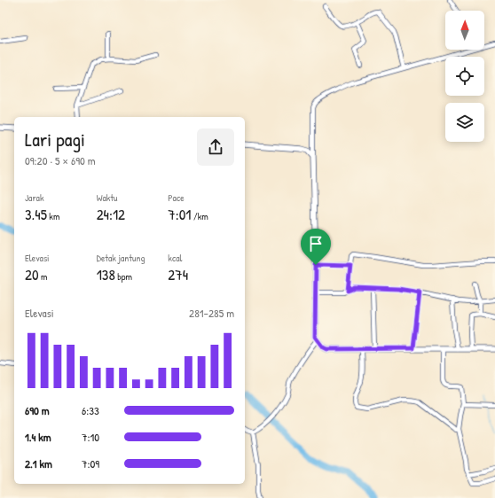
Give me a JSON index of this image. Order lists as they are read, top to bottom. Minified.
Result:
{"north":"top","page":{"heading":["Lari pagi","09:20 · 5 × 690 m"],"stats":[["Jarak","3.45 km"],["Waktu","24:12"],["Pace","7:01 /km"],["Elevasi","20 m"],["Detak jantung","138 bpm"],["kcal","274"]],"chart":["Elevasi","281–285 m"],"list":[{"name":"690 m","note":"6:33"},{"name":"1.4 km","note":"7:10"},{"name":"2.1 km","note":"7:09"}]}}
